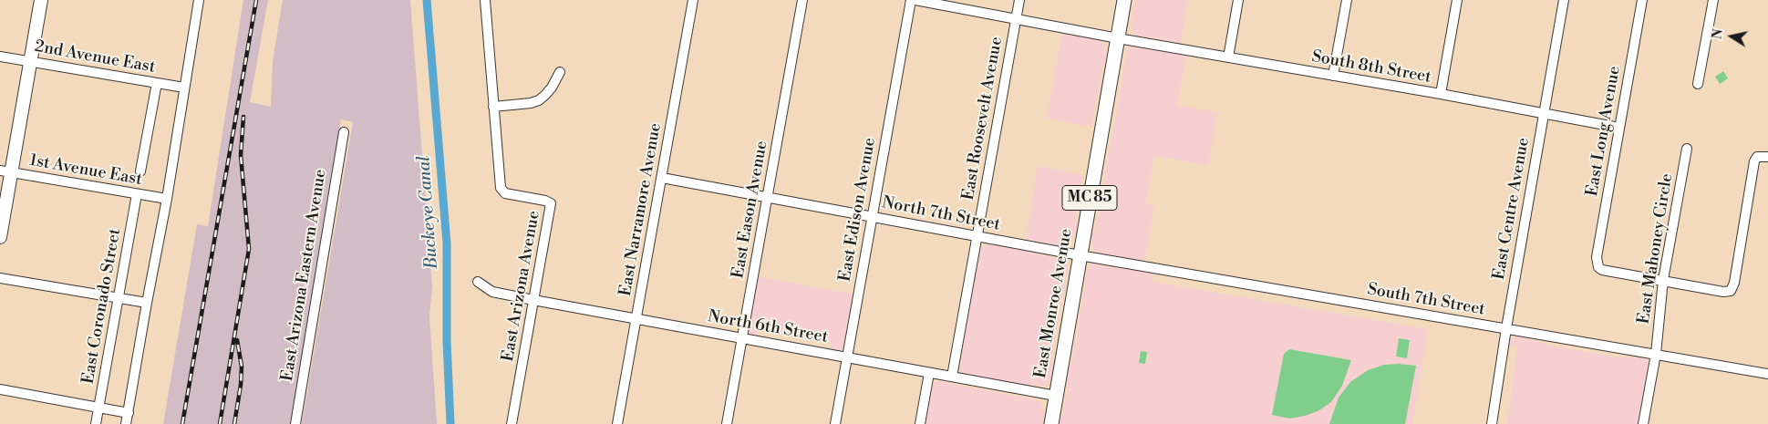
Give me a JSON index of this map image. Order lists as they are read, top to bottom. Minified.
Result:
{"streets":{"main road":["MC 85","East Monroe Avenue"],"street":["2nd Avenue East","South 8th Street","East Roosevelt Avenue","East Long Avenue","1st Avenue East","East Centre Avenue","East Narramore Avenue","East Eason Avenue","East Edison Avenue","North 7th Street","East Mahoney Circle","East Arizona Eastern Avenue","East Arizona Avenue","South 7th Street","East Coronado Street","North 6th Street"]},"crossings":[["South 8th Street","East Roosevelt Avenue"],["South 8th Street","East Long Avenue"],["South 8th Street","East Centre Avenue"],["South 8th Street","East Monroe Avenue"],["East Roosevelt Avenue","North 7th Street"],["East Roosevelt Avenue","North 6th Street"],["East Long Avenue","East Mahoney Circle"],["1st Avenue East","East Coronado Street"],["East Centre Avenue","South 7th Street"],["East Narramore Avenue","North 7th Street"],["East Narramore Avenue","North 6th Street"],["East Eason Avenue","North 7th Street"],["East Eason Avenue","North 6th Street"],["East Edison Avenue","North 7th Street"],["East Edison Avenue","North 6th Street"],["North 7th Street","South 7th Street"],["North 7th Street","East Monroe Avenue"],["East Mahoney Circle","South 7th Street"],["East Arizona Avenue","North 6th Street"],["South 7th Street","East Monroe Avenue"],["East Monroe Avenue","North 6th Street"]],"water":["Buckeye Canal"],"north":"left"}
